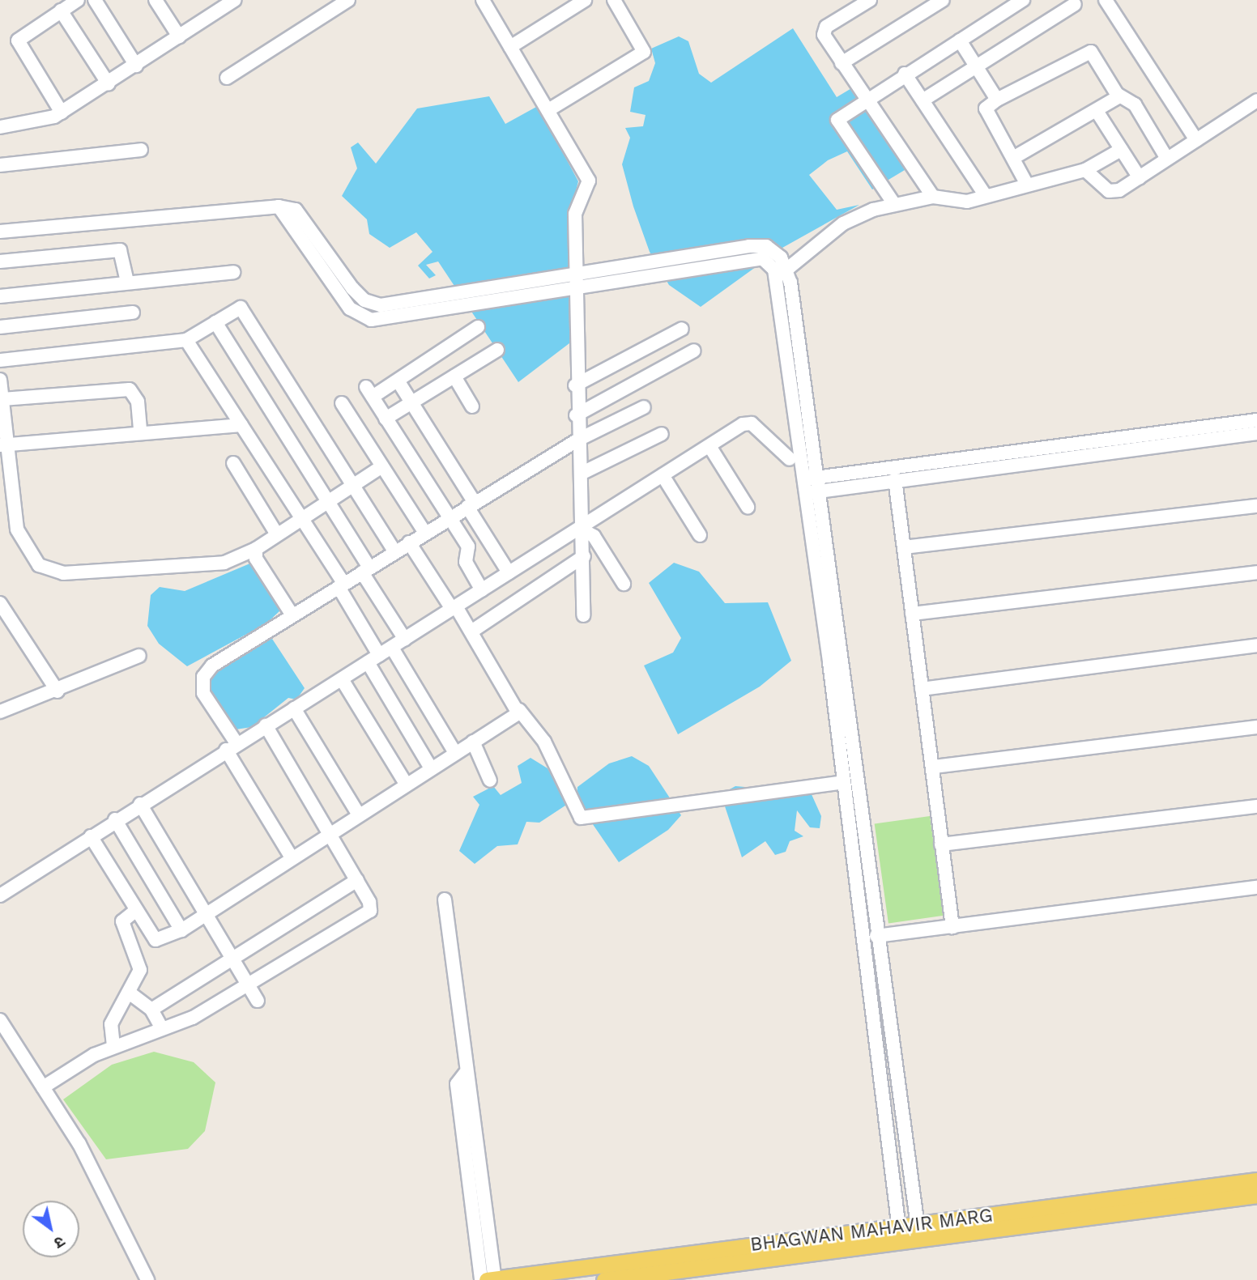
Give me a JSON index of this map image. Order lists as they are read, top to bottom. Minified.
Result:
{"streets":{"main road":["BHAGWAN MAHAVIR MARG"]},"north":"bottom right"}
